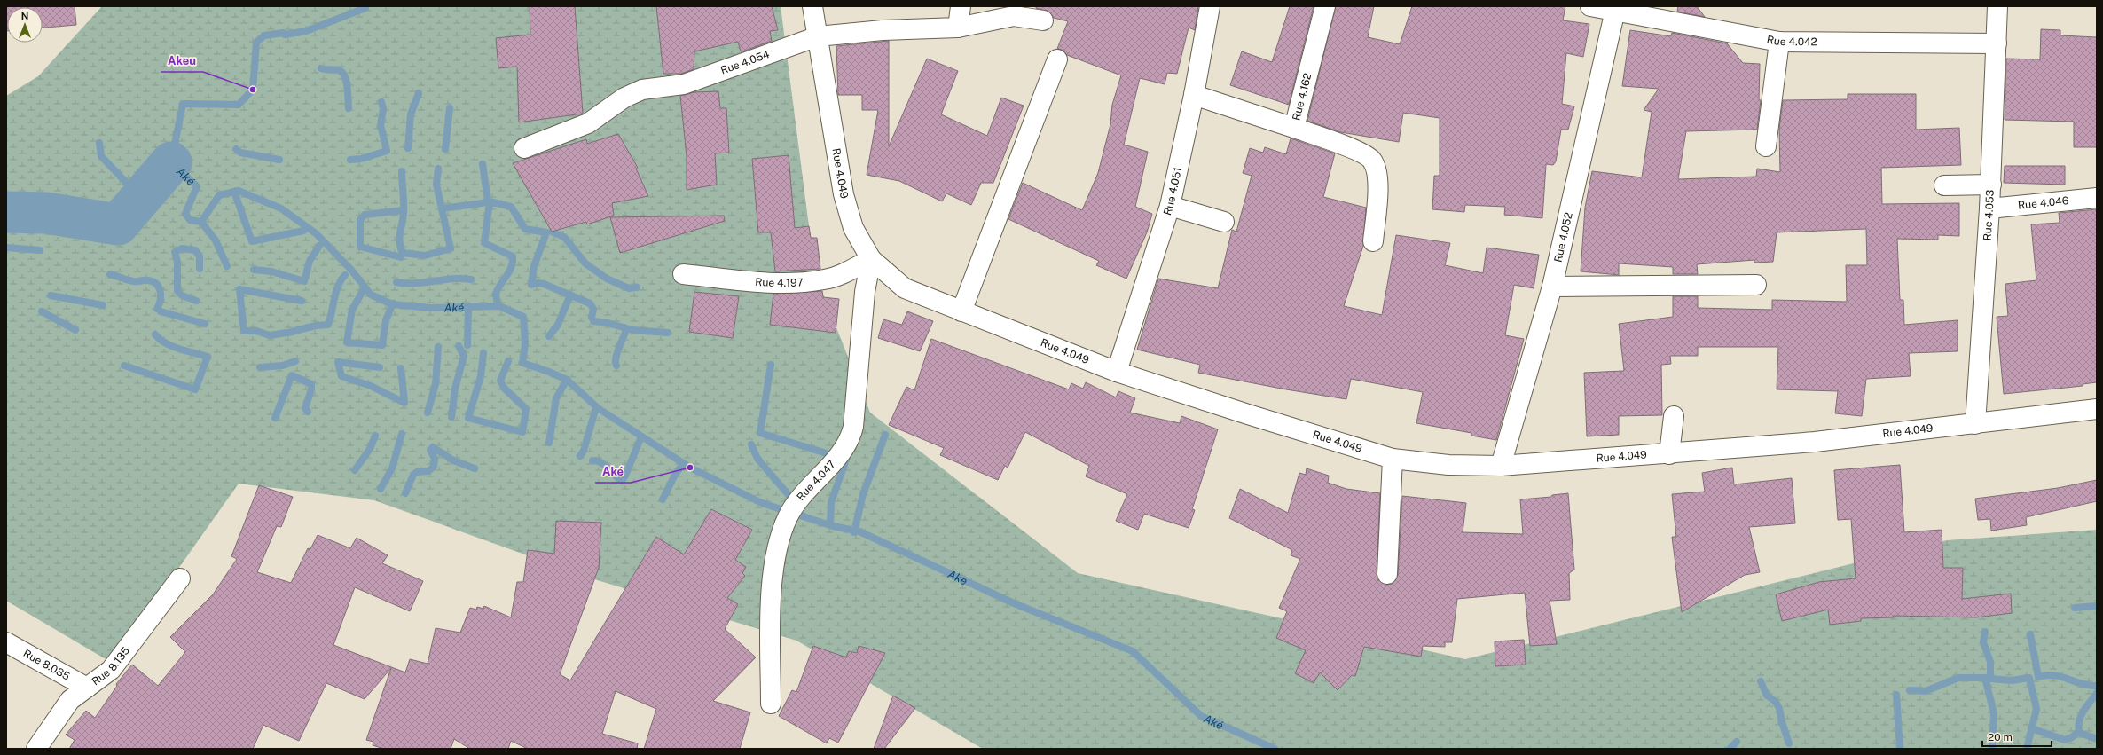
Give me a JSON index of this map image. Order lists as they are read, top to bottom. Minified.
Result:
{"streets":{"street":["Rue 4.042","Rue 4.054","Rue 4.162","Rue 4.049","Rue 4.051","Rue 4.046","Rue 4.053","Rue 4.052","Rue 4.197","Rue 4.047","Rue 8.085","Rue 8.135"]},"crossings":[["Rue 4.042","Rue 4.053"],["Rue 4.042","Rue 4.052"],["Rue 4.054","Rue 4.049"],["Rue 4.162","Rue 4.051"],["Rue 4.049","Rue 4.051"],["Rue 4.049","Rue 4.053"],["Rue 4.049","Rue 4.052"],["Rue 4.049","Rue 4.197"],["Rue 4.049","Rue 4.047"],["Rue 4.046","Rue 4.053"],["Rue 4.197","Rue 4.047"],["Rue 8.085","Rue 8.135"]],"water":["Aké"],"places":["Akeu","Aké"],"scale_bar":"20 m","north":"top"}
